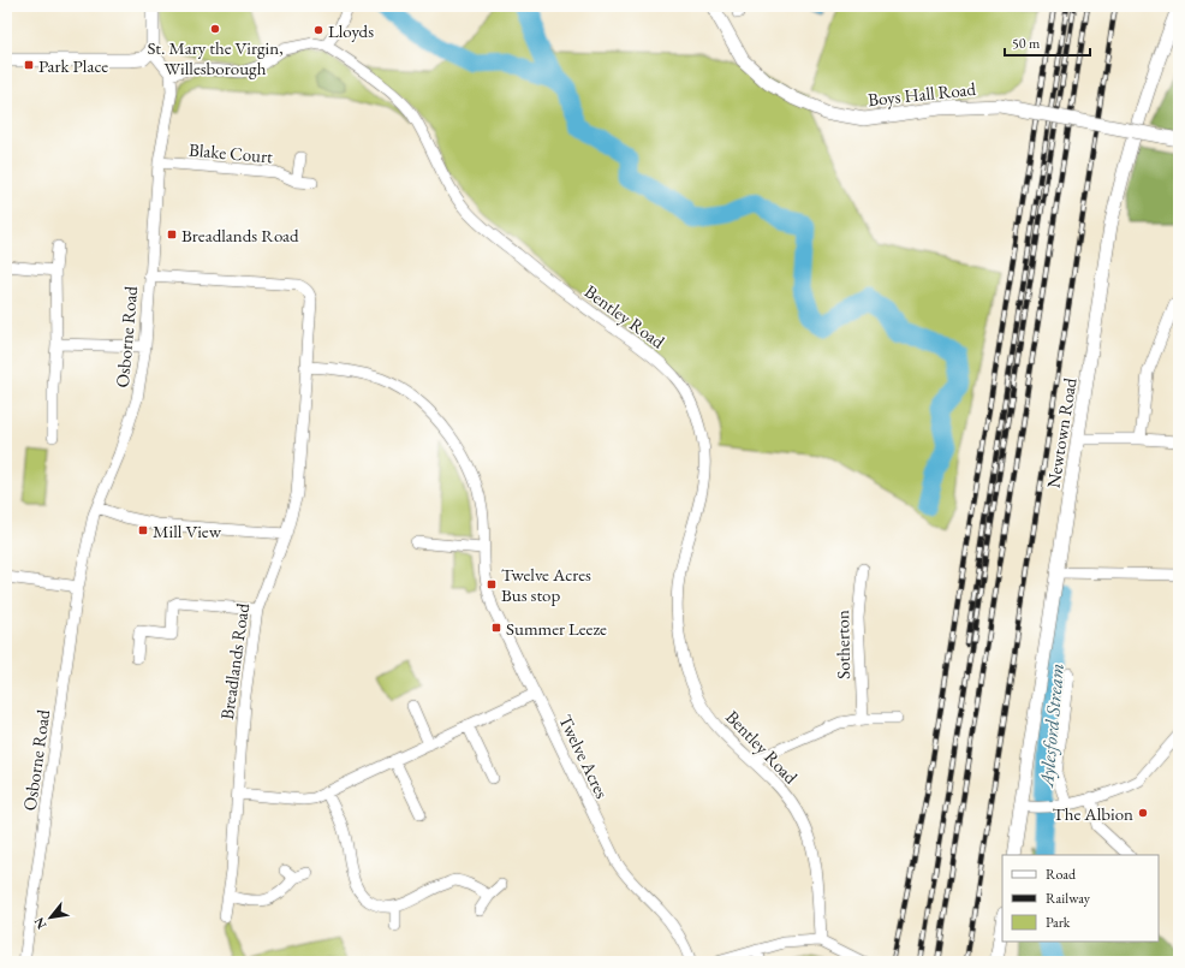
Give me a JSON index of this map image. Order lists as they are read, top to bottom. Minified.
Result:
{"streets":{"street":["Boys Hall Road","Blake Court","Bentley Road","Osborne Road","Newtown Road","Sotherton","Breadlands Road","Twelve Acres"]},"crossings":[["Blake Court","Osborne Road"],["Osborne Road","Breadlands Road"],["Breadlands Road","Twelve Acres"]],"water":["Aylesford Stream"],"places":{"other":["St. Mary the Virgin, Willesborough","Lloyds","The Albion"],"transit":["Park Place","Breadlands Road","Mill View","Twelve Acres Bus stop","Summer Leeze"]},"legend":["Road","Railway","Park"],"scale_bar":"50 m","north":"bottom left"}
